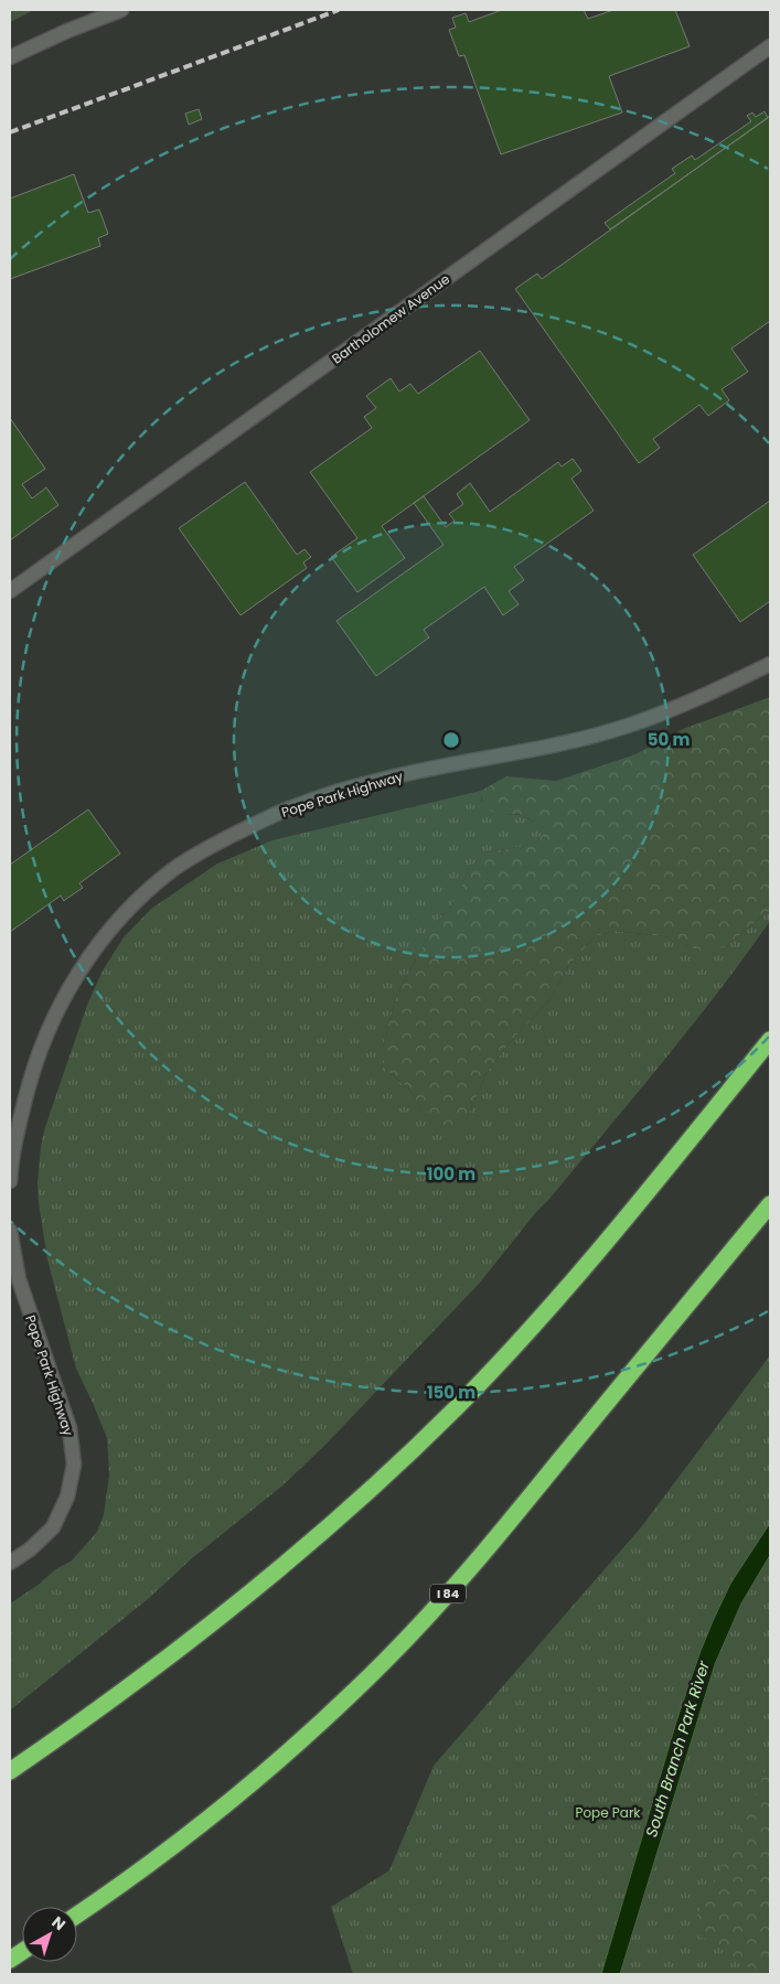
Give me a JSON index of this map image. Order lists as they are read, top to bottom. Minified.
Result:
{"streets":{"highway":["I 84"],"street":["Bartholomew Avenue","Pope Park Highway"]},"water":["South Branch Park River"],"parks":["Pope Park"],"north":"top right","rings":["50 m","100 m","150 m"]}
